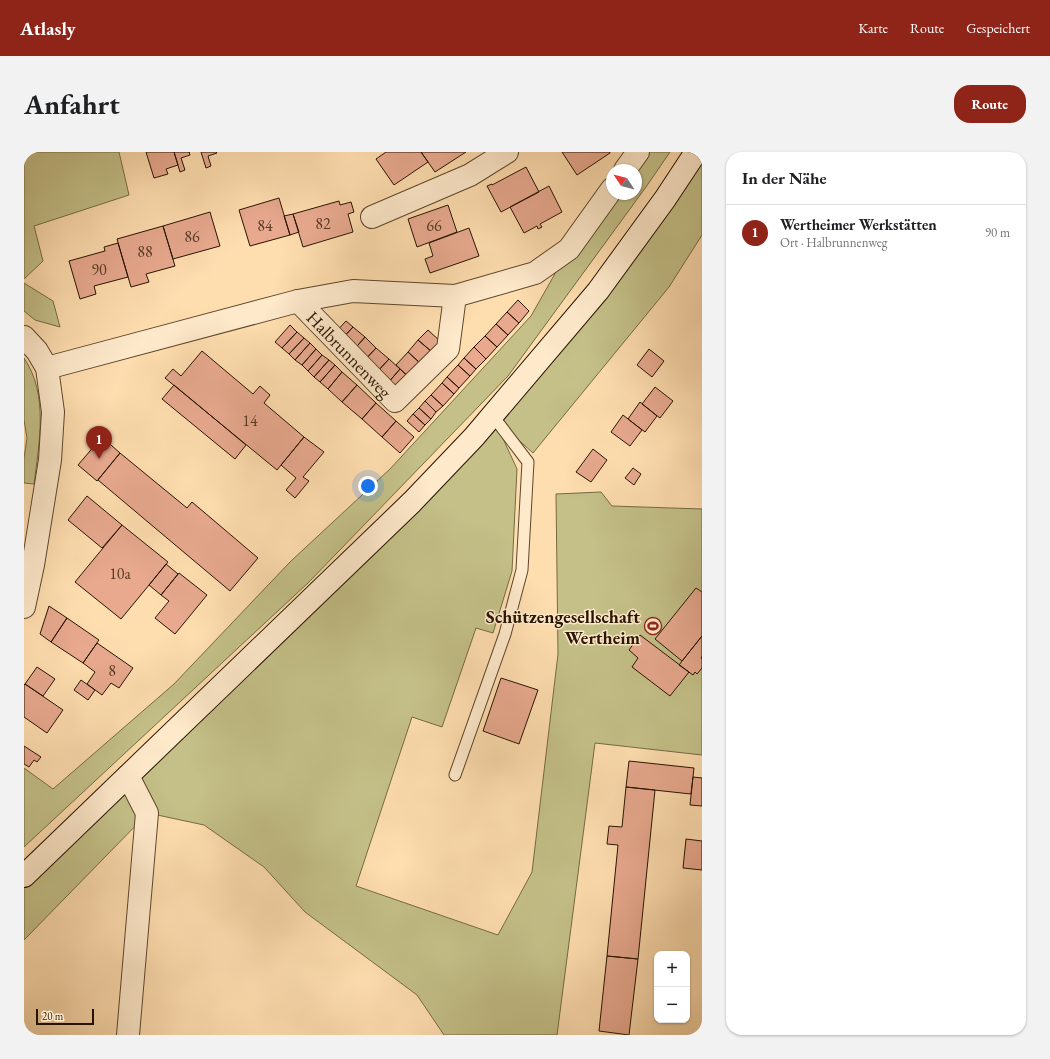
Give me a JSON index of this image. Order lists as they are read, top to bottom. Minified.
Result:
{"streets":{"street":["Halbrunnenweg"]},"places":{"sports":["Schützengesellschaft Wertheim"]},"house_numbers":["82","84","66","86","88","90","14","10a","8"],"scale_bar":"20 m","north":"top left","page":{"header":"Atlasly","nav":["Karte","Route","Gespeichert"],"buttons":"Route","title":"Anfahrt","heading":"In der Nähe","list":[{"mark":"1","name":"Wertheimer Werkstätten","note":"Ort · Halbrunnenweg","value":"90 m"}],"pins":"1","map_buttons":["+","−"],"scale":"20 m"}}
